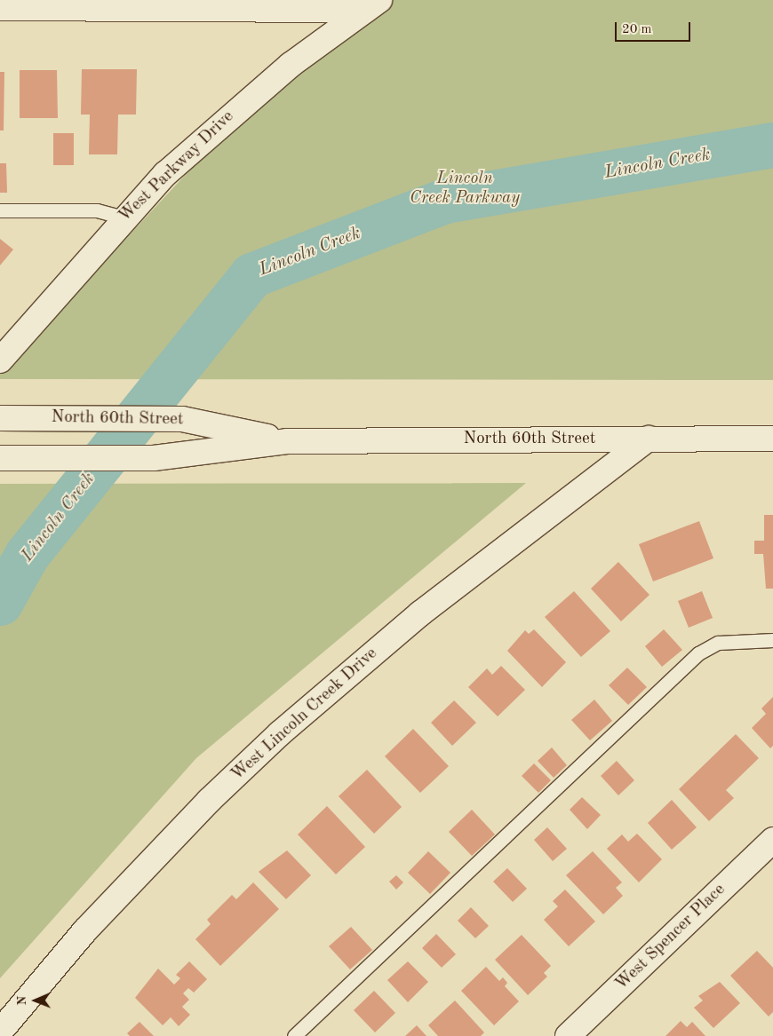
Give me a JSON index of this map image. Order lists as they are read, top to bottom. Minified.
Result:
{"streets":{"street":["West Parkway Drive","North 60th Street","West Lincoln Creek Drive","West Spencer Place"]},"crossings":[["North 60th Street","West Lincoln Creek Drive"]],"water":["Lincoln Creek"],"parks":["Lincoln Creek Parkway"],"scale_bar":"20 m","north":"left"}
